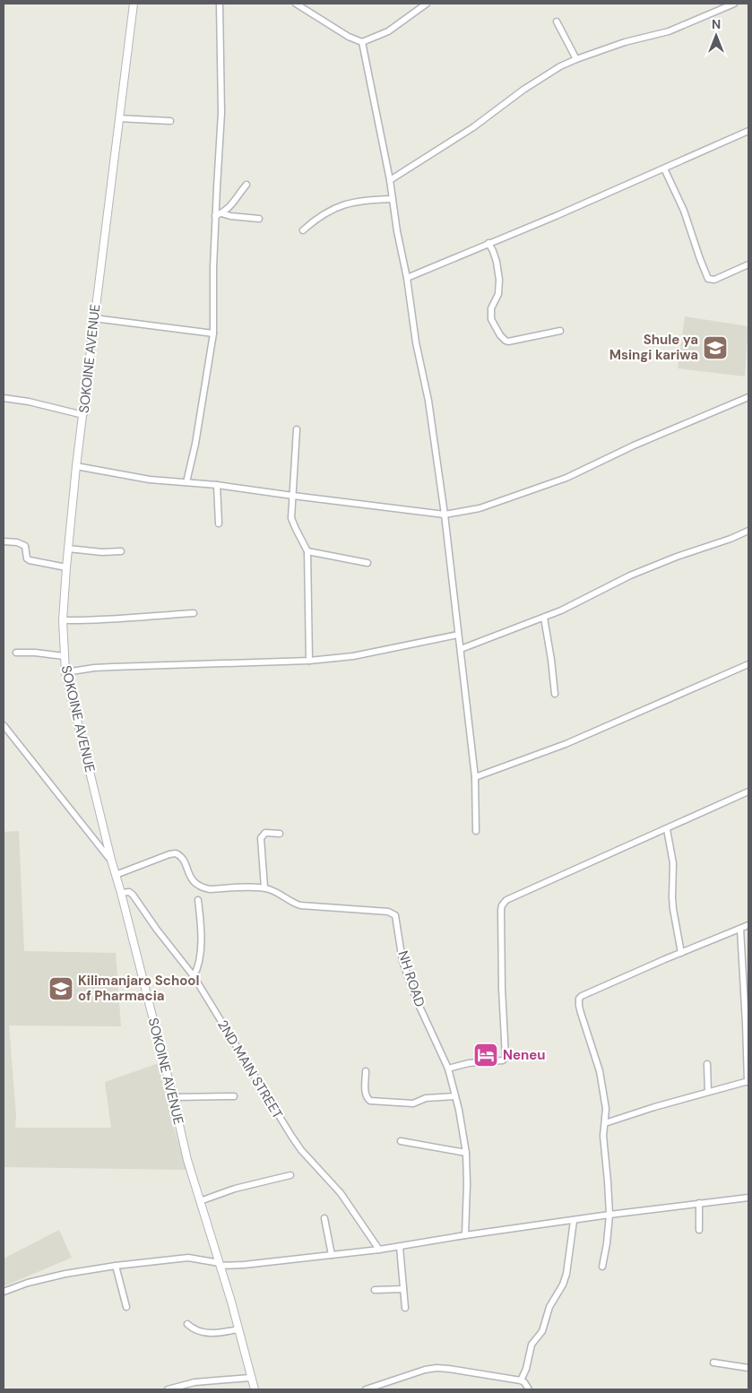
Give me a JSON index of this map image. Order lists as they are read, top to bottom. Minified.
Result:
{"streets":{"street":["SOKOINE AVENUE","NH ROAD","2ND MAIN STREET"]},"crossings":[["SOKOINE AVENUE","NH ROAD"],["SOKOINE AVENUE","2ND MAIN STREET"]],"places":{"school or university":["Shule ya Msingi kariwa","Kilimanjaro School of Pharmacia"],"hotel":["Neneu"]},"north":"top"}
